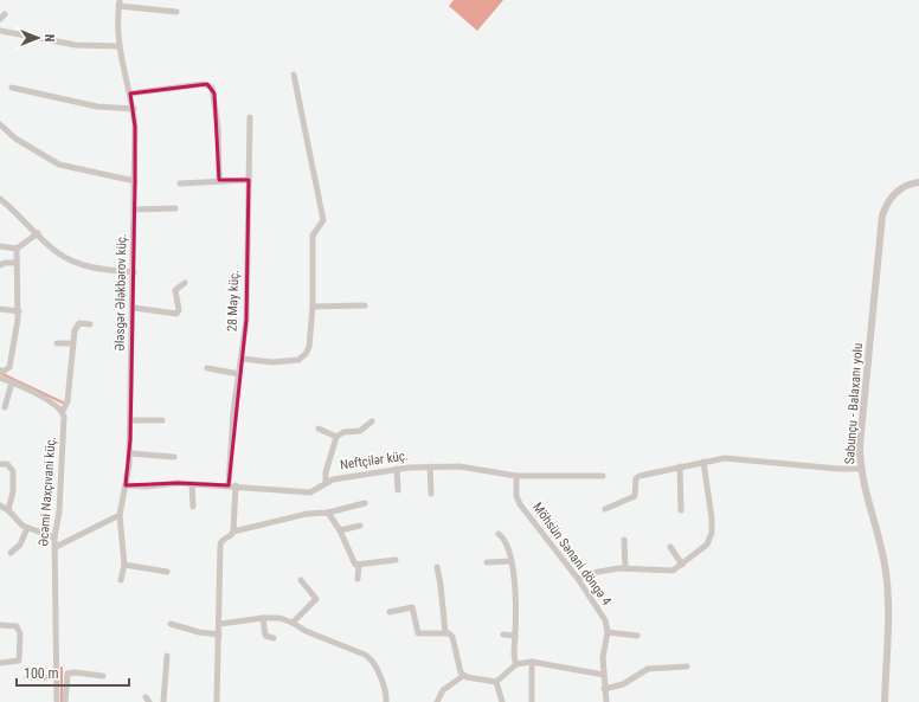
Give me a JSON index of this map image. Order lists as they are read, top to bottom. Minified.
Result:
{"streets":{"street":["Ələsgər Ələkbərov küç.","28 May küç.","Sabunçu - Balaxanı yolu","Neftçilər küç.","Əcəmi Naxçıvani küç.","Möhsün Sənani döngə 4"]},"crossings":[["Ələsgər Ələkbərov küç.","Neftçilər küç."],["28 May küç.","Neftçilər küç."],["Neftçilər küç.","Möhsün Sənani döngə 4"]],"scale_bar":"100 m","north":"right"}
